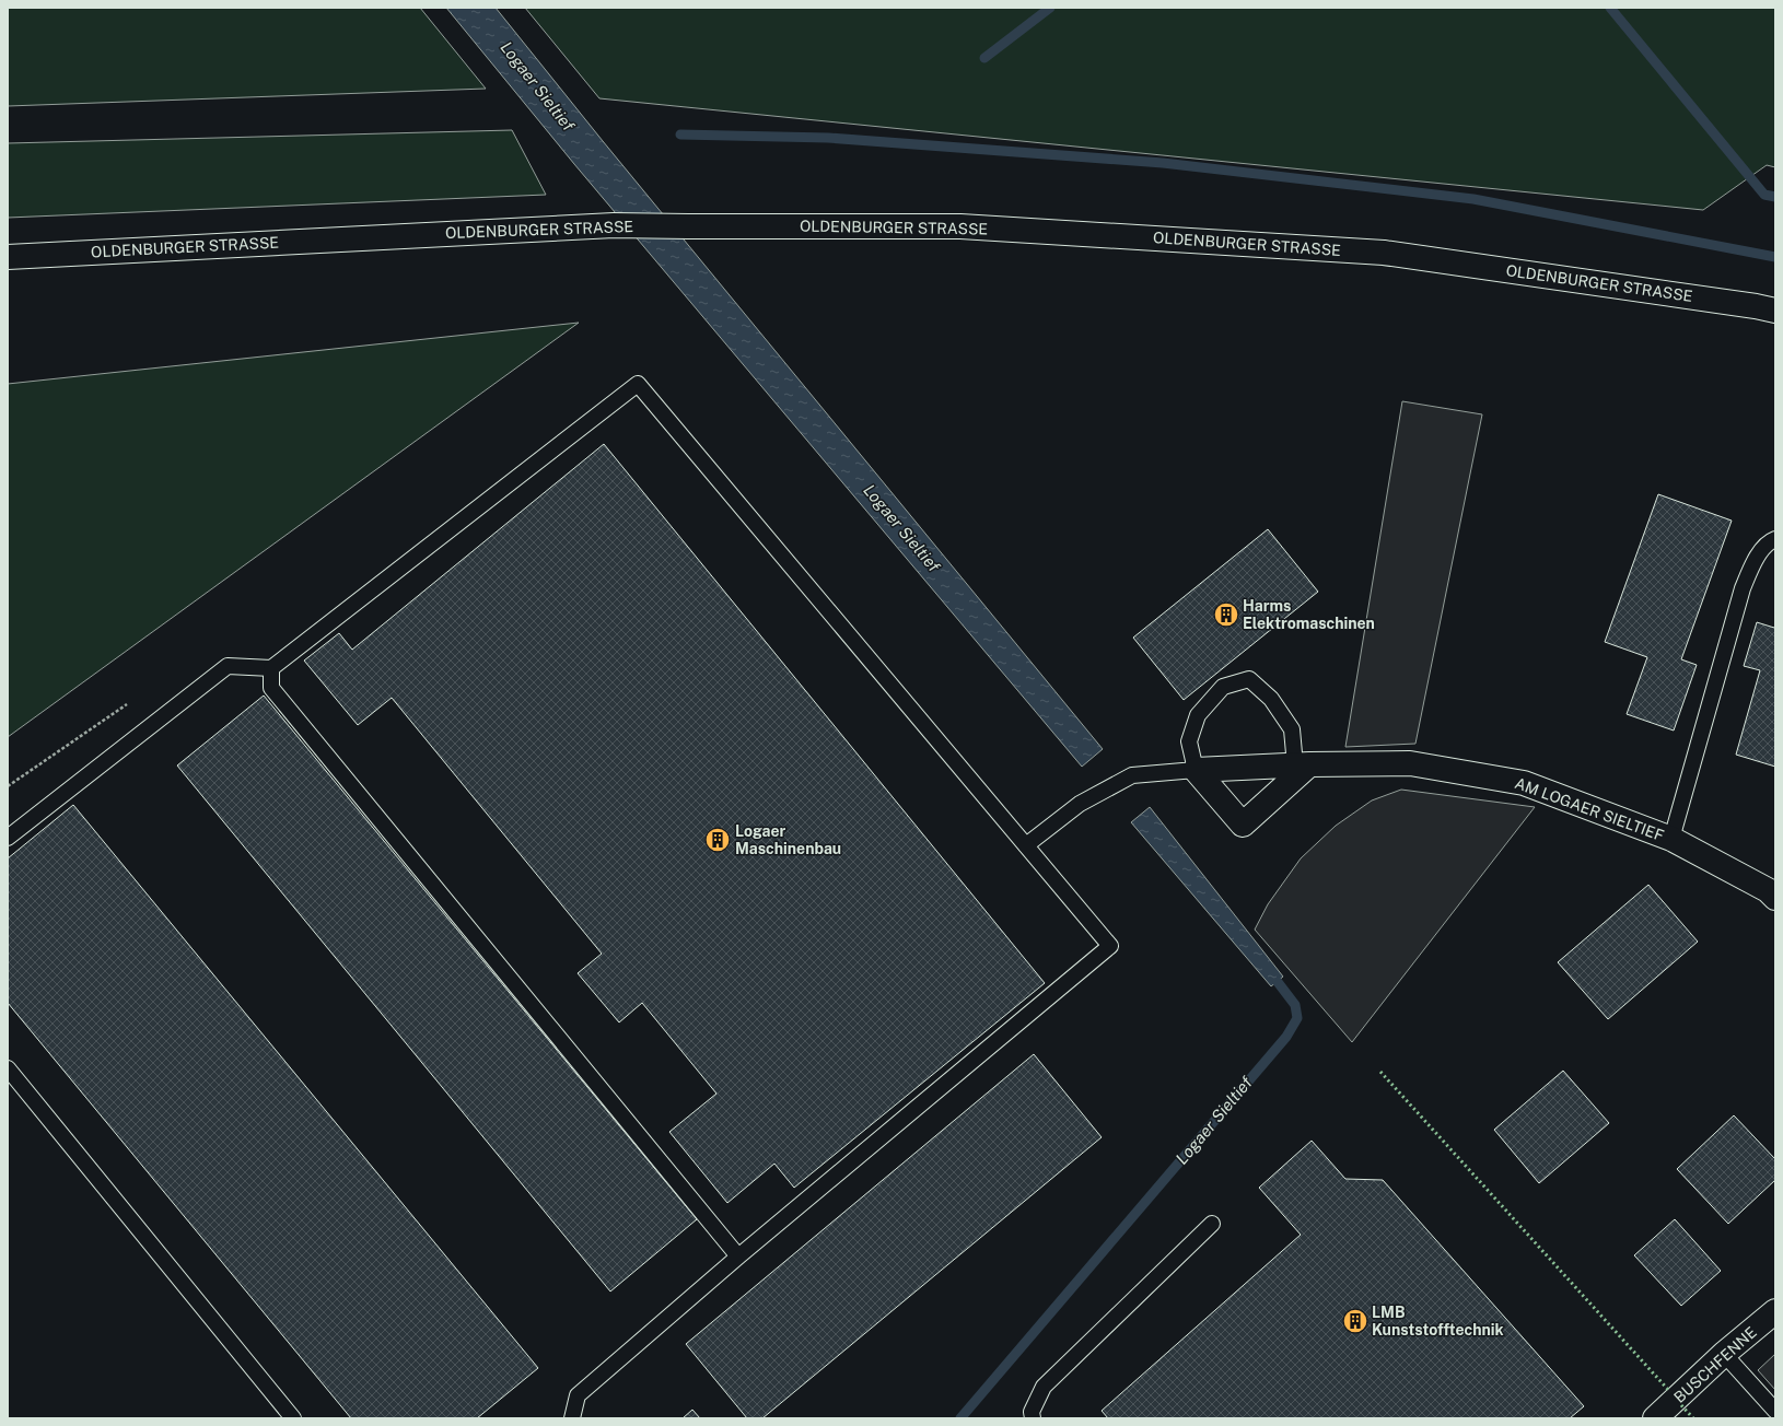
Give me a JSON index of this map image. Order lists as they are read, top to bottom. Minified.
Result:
{"streets":{"main road":["OLDENBURGER STRASSE","AM LOGAER SIELTIEF","BUSCHFENNE"]},"water":["Logaer Sieltief"],"places":{"building":["Harms Elektromaschinen","Logaer Maschinenbau","LMB Kunststofftechnik"]}}
